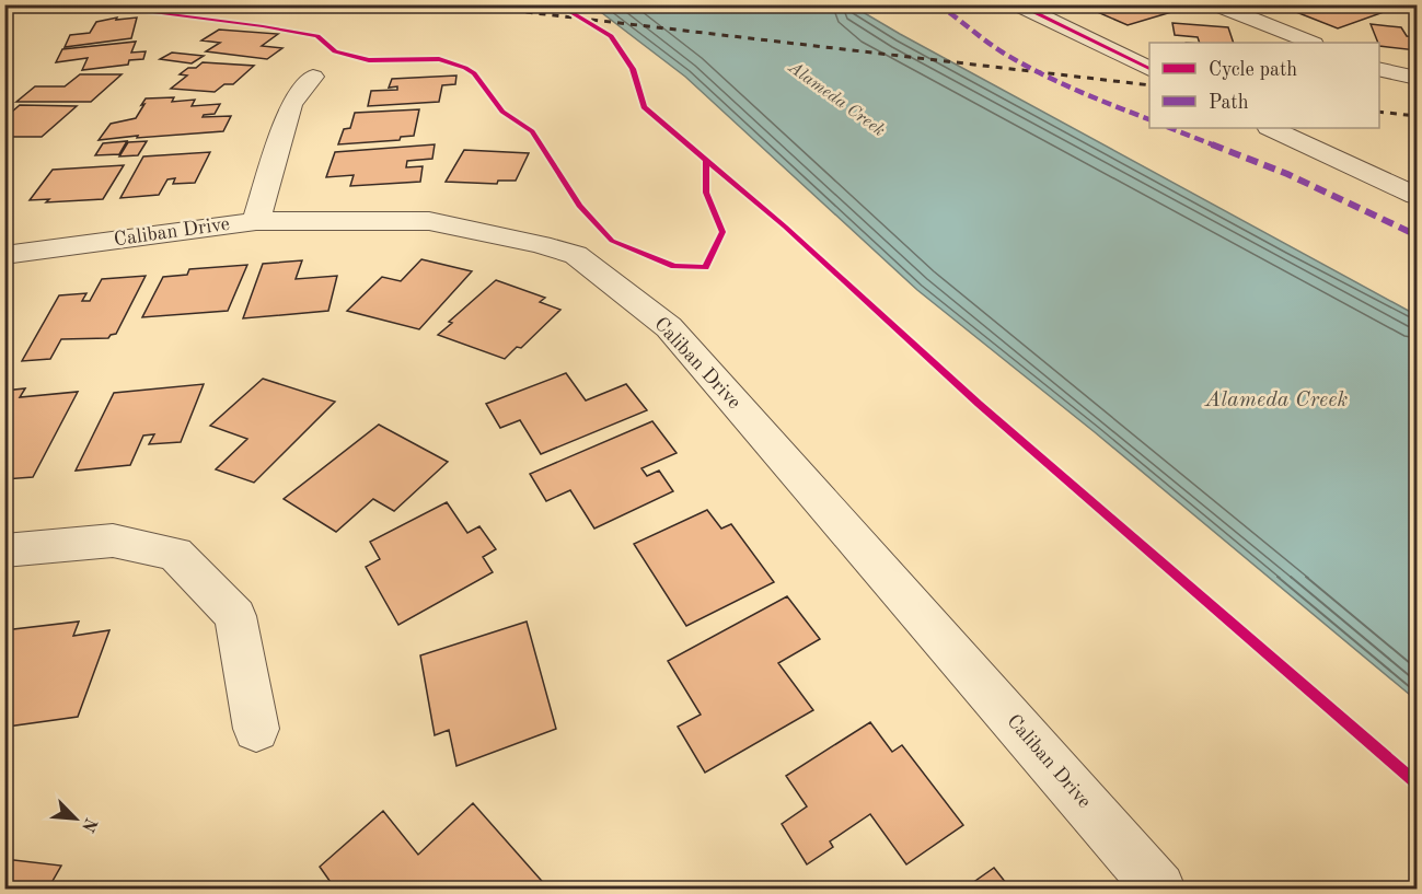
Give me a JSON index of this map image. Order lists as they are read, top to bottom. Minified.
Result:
{"streets":{"street":["Caliban Drive"]},"water":["Alameda Creek"],"legend":["Cycle path","Path"],"north":"bottom right"}
